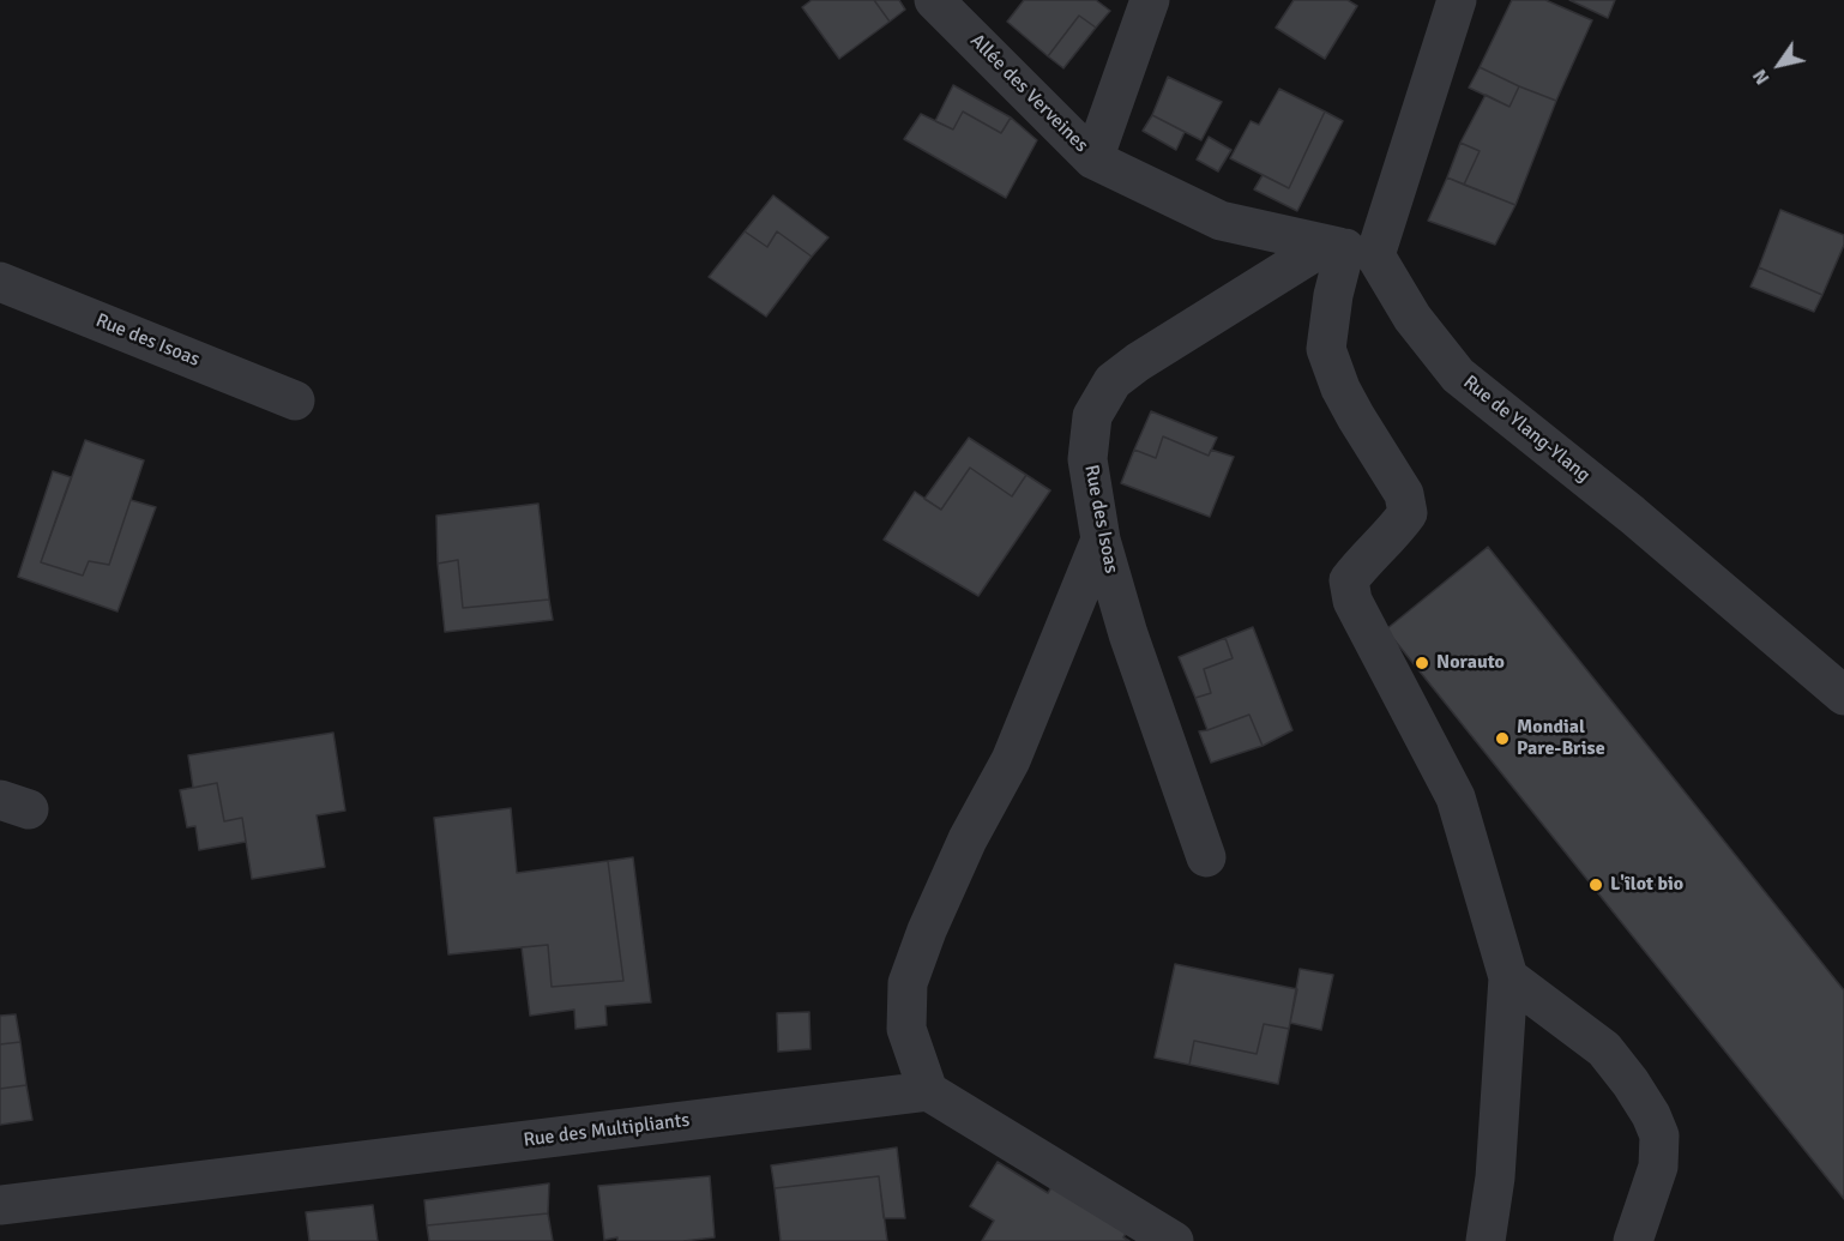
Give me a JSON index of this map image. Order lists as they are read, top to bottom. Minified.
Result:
{"streets":{"street":["Allée des Verveines","Rue des Isoas","Rue de Ylang-Ylang","Rue des Multipliants"]},"crossings":[["Allée des Verveines","Rue des Isoas"],["Allée des Verveines","Rue de Ylang-Ylang"],["Rue des Isoas","Rue de Ylang-Ylang"]],"places":["Norauto","Mondial Pare-Brise","L'îlot bio"],"north":"bottom left"}
